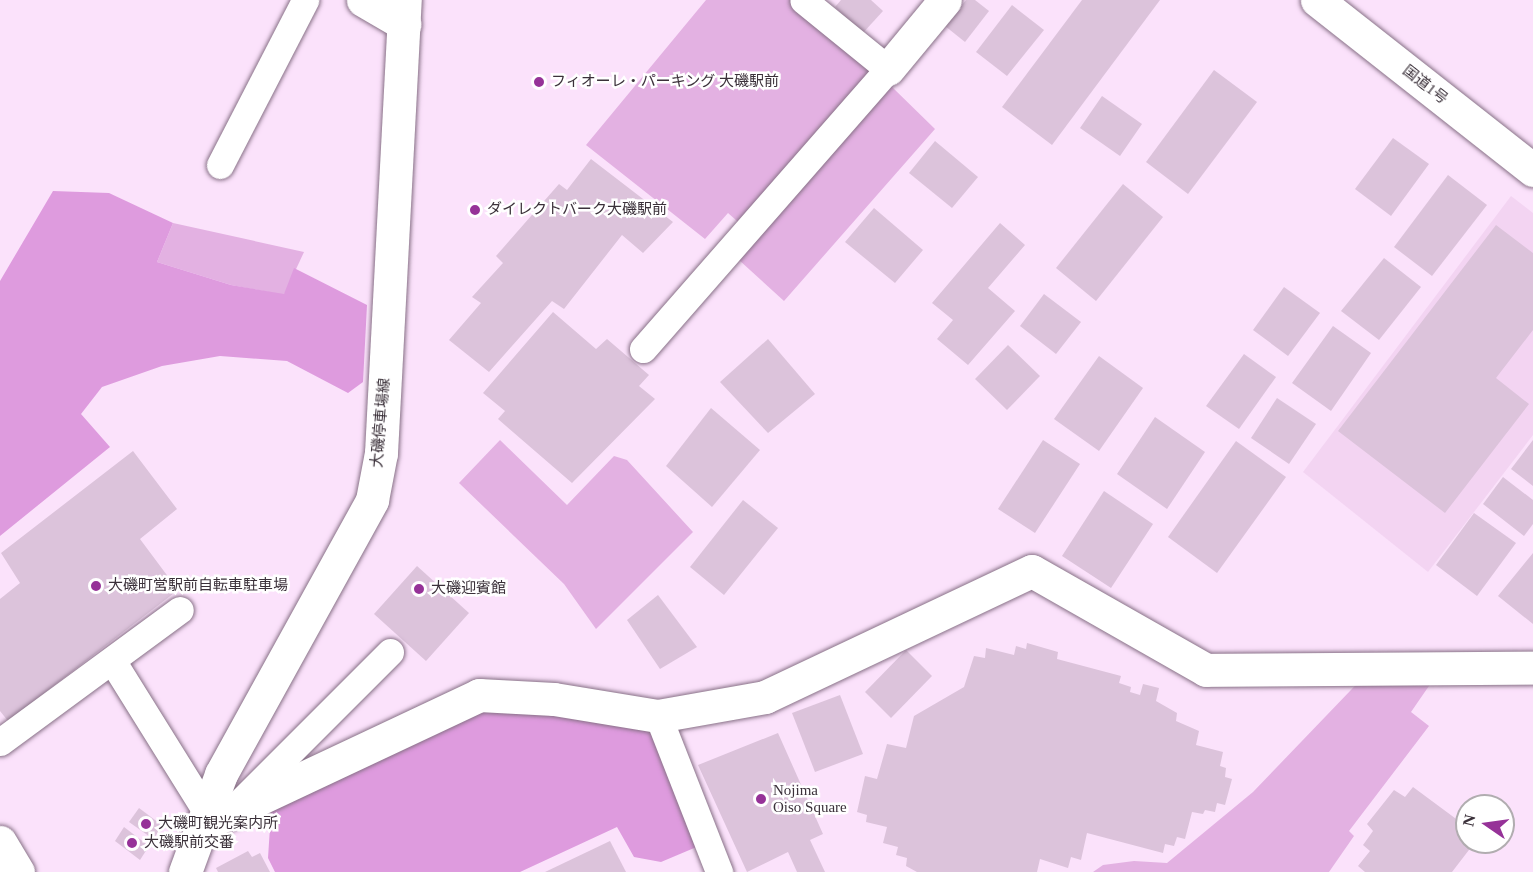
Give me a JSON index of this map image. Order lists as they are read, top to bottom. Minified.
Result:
{"streets":{"main road":["国道1号","大磯停車場線"]},"places":["フィオーレ・パーキング 大磯駅前","ダイレクトバーク大磯駅前","大磯町営駅前自転車駐車場","大磯迎賓館","Nojima Oiso Square","大磯町観光案内所","大磯駅前交番"],"north":"left"}
